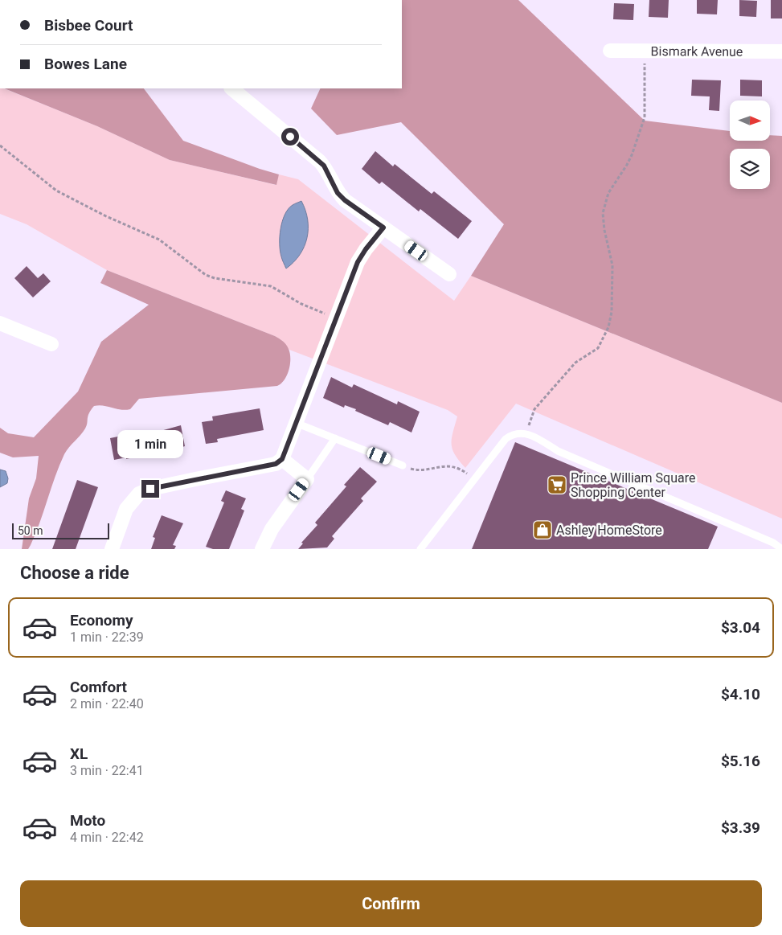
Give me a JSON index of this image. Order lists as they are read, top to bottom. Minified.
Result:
{"streets":{"street":["Bismark Avenue"]},"places":{"supermarket":["Prince William Square Shopping Center"],"shop":["Ashley HomeStore"]},"scale_bar":"50 m","north":"right","page":{"banner":["Bisbee Court","Bowes Lane"],"bubble":"1 min","scale":"50 m","heading":"Choose a ride","list":[{"name":"Economy","note":"1 min · 22:39","value":"$3.04"},{"name":"Comfort","note":"2 min · 22:40","value":"$4.10"},{"name":"XL","note":"3 min · 22:41","value":"$5.16"},{"name":"Moto","note":"4 min · 22:42","value":"$3.39"}],"buttons":"Confirm"}}
